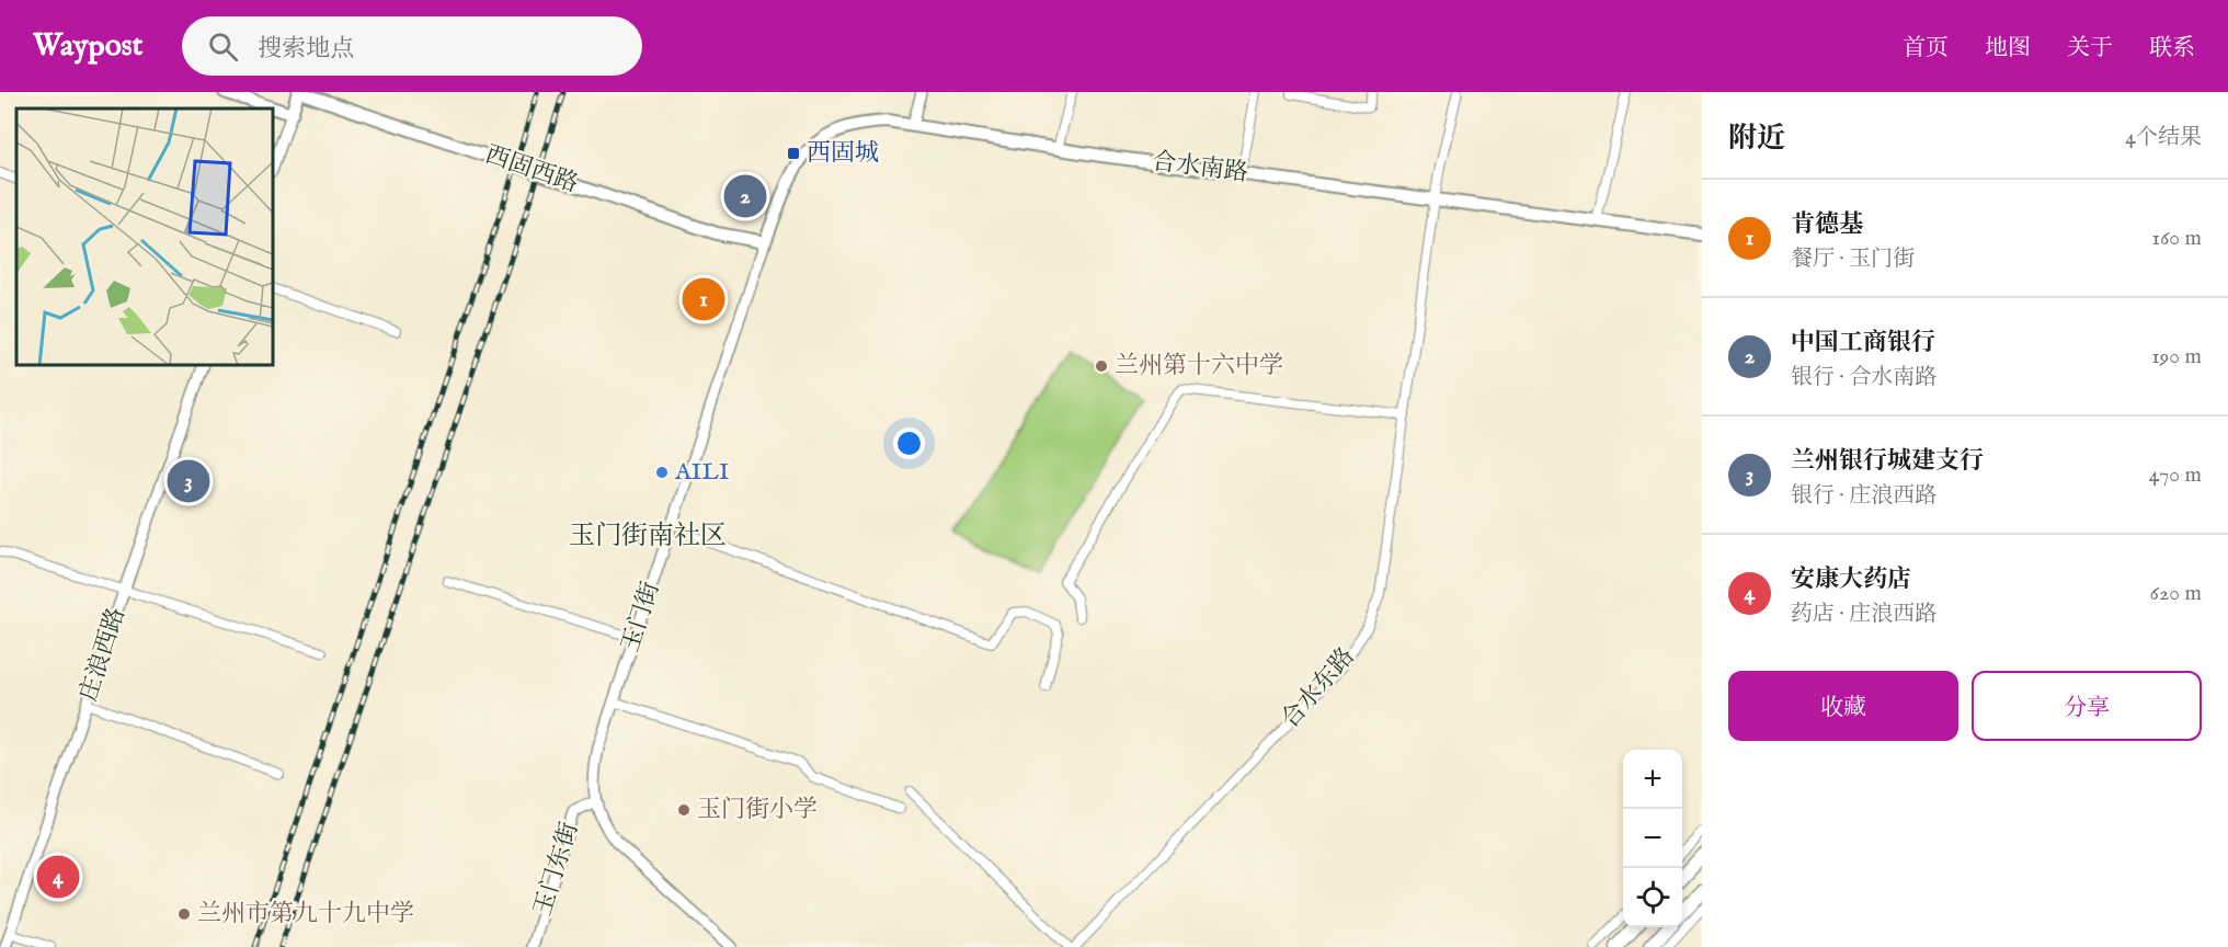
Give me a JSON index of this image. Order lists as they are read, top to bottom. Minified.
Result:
{"streets":{"main road":["合水南路","西固西路"],"street":["玉门街","庄浪西路","合水东路","玉门东街"]},"crossings":[["合水南路","西固西路"],["合水南路","玉门街"],["合水南路","合水东路"],["西固西路","玉门街"],["玉门街","玉门东街"]],"districts":["玉门街南社区"],"places":{"transit":["西固城"],"other":["兰州第十六中学","AILI","玉门街小学","兰州市第九十九中学"]},"page":{"header":"Waypost","search":"搜索地点","nav":["首页","地图","关于","联系"],"heading":["附近","4个结果"],"pins":["2","1","3","4"],"list":[{"mark":"1","name":"肯德基","note":"餐厅 · 玉门街","value":"160 m"},{"mark":"2","name":"中国工商银行","note":"银行 · 合水南路","value":"190 m"},{"mark":"3","name":"兰州银行城建支行","note":"银行 · 庄浪西路","value":"470 m"},{"mark":"4","name":"安康大药店","note":"药店 · 庄浪西路","value":"620 m"}],"buttons":["收藏","分享"],"map_buttons":["+","−"]}}
